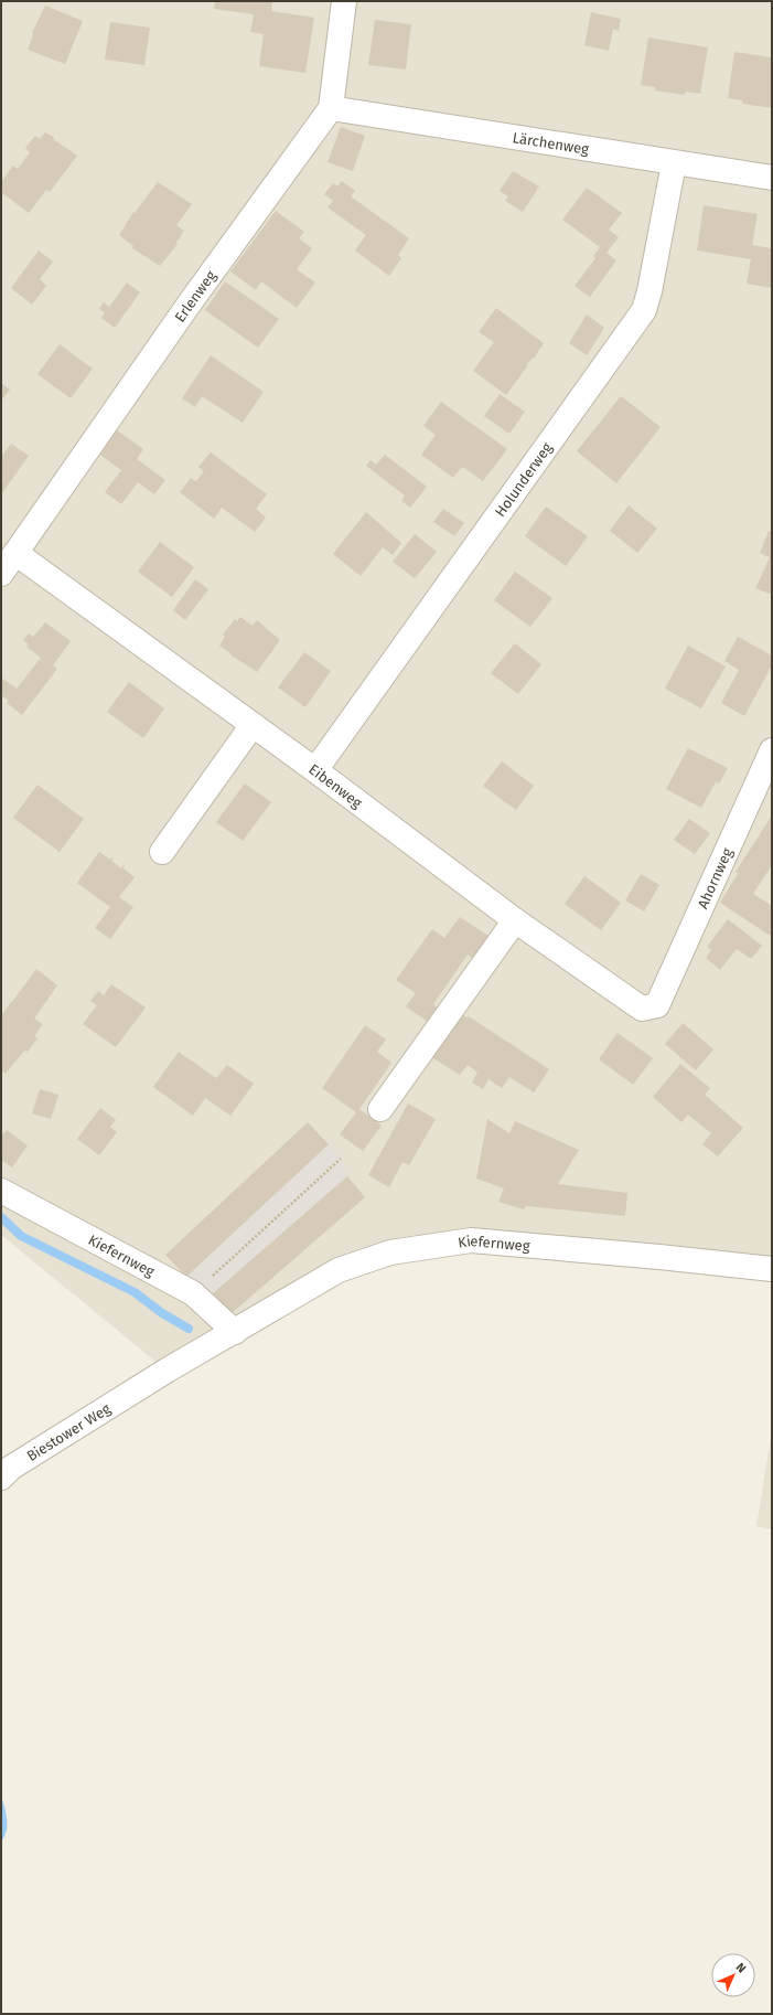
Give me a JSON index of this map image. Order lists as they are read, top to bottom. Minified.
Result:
{"streets":{"street":["Lärchenweg","Erlenweg","Holunderweg","Eibenweg","Ahornweg","Kiefernweg","Biestower Weg"]},"crossings":[["Lärchenweg","Erlenweg"],["Lärchenweg","Holunderweg"],["Erlenweg","Eibenweg"],["Holunderweg","Eibenweg"],["Eibenweg","Ahornweg"],["Kiefernweg","Biestower Weg"]],"north":"top right"}
